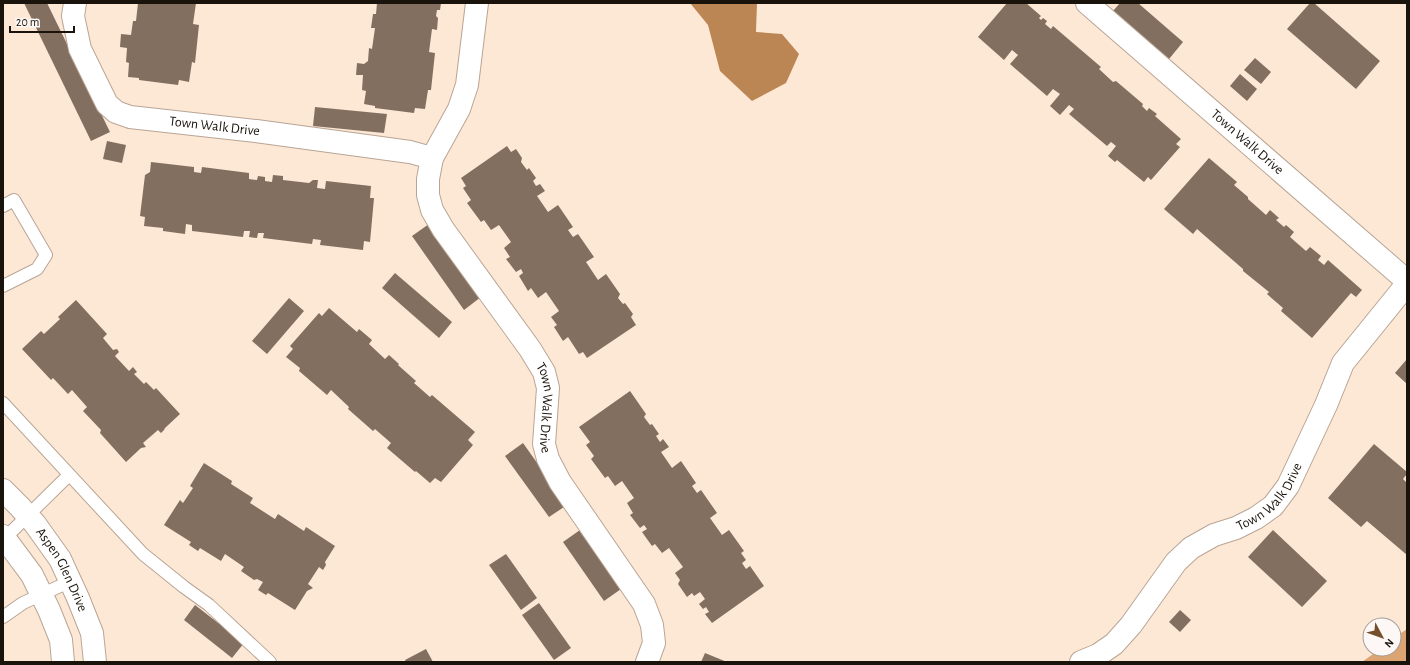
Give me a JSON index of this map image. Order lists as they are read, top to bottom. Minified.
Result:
{"streets":{"street":["Town Walk Drive","Aspen Glen Drive"]},"scale_bar":"20 m","north":"bottom right"}
